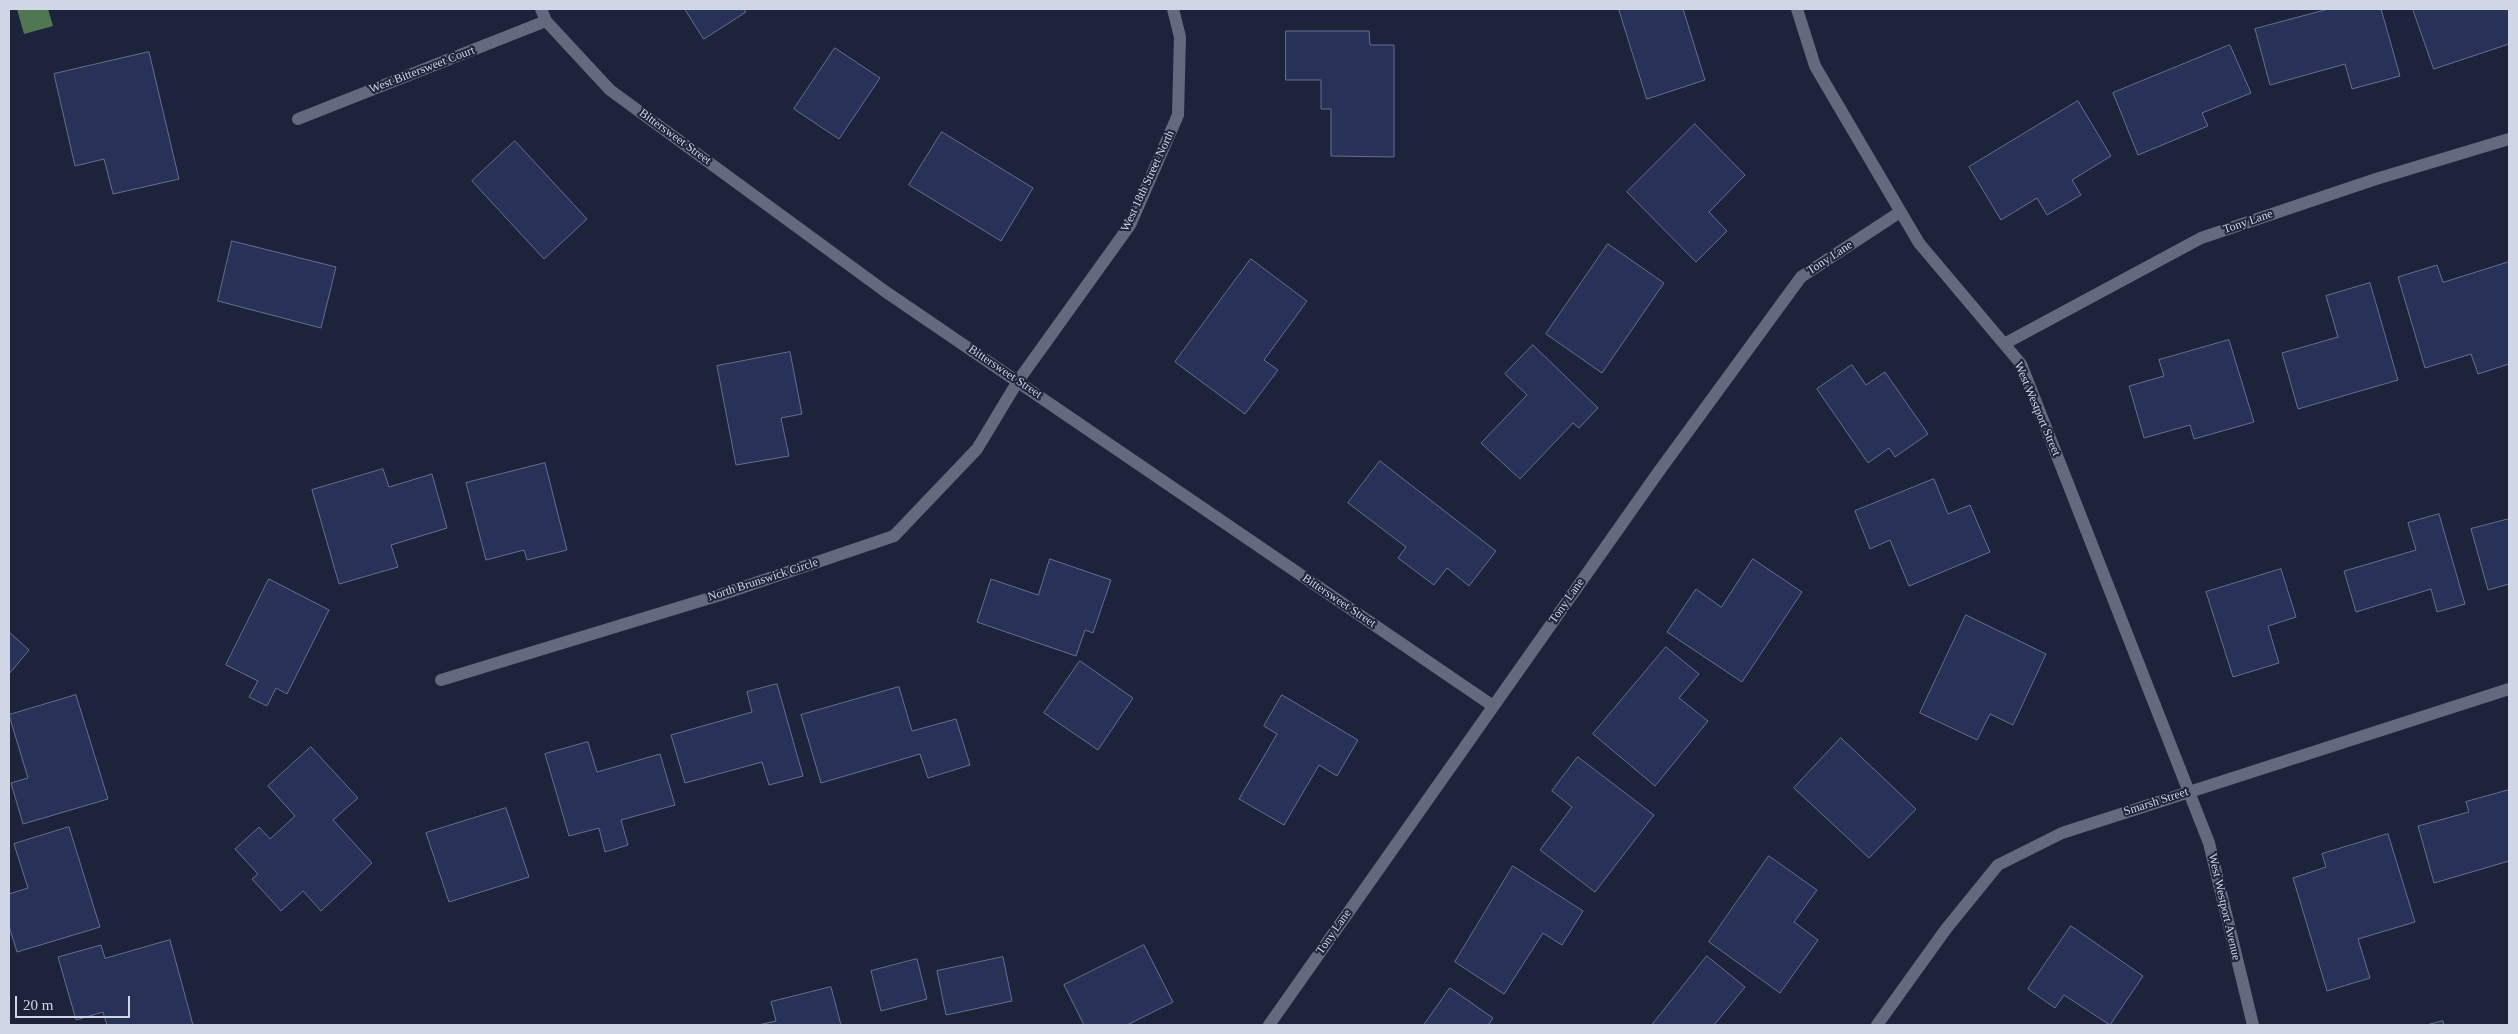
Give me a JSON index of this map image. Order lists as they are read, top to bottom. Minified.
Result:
{"streets":{"street":["West Bittersweet Court","Bittersweet Street","West 18th Street North","Tony Lane","West Westport Street","North Brunswick Circle","Smarsh Street","West Westport Avenue"]},"crossings":[["West Bittersweet Court","Bittersweet Street"],["Bittersweet Street","West 18th Street North"],["Bittersweet Street","Tony Lane"],["Bittersweet Street","North Brunswick Circle"],["West 18th Street North","North Brunswick Circle"],["Tony Lane","West Westport Street"],["West Westport Street","Smarsh Street"],["West Westport Street","West Westport Avenue"],["Smarsh Street","West Westport Avenue"]],"scale_bar":"20 m"}
